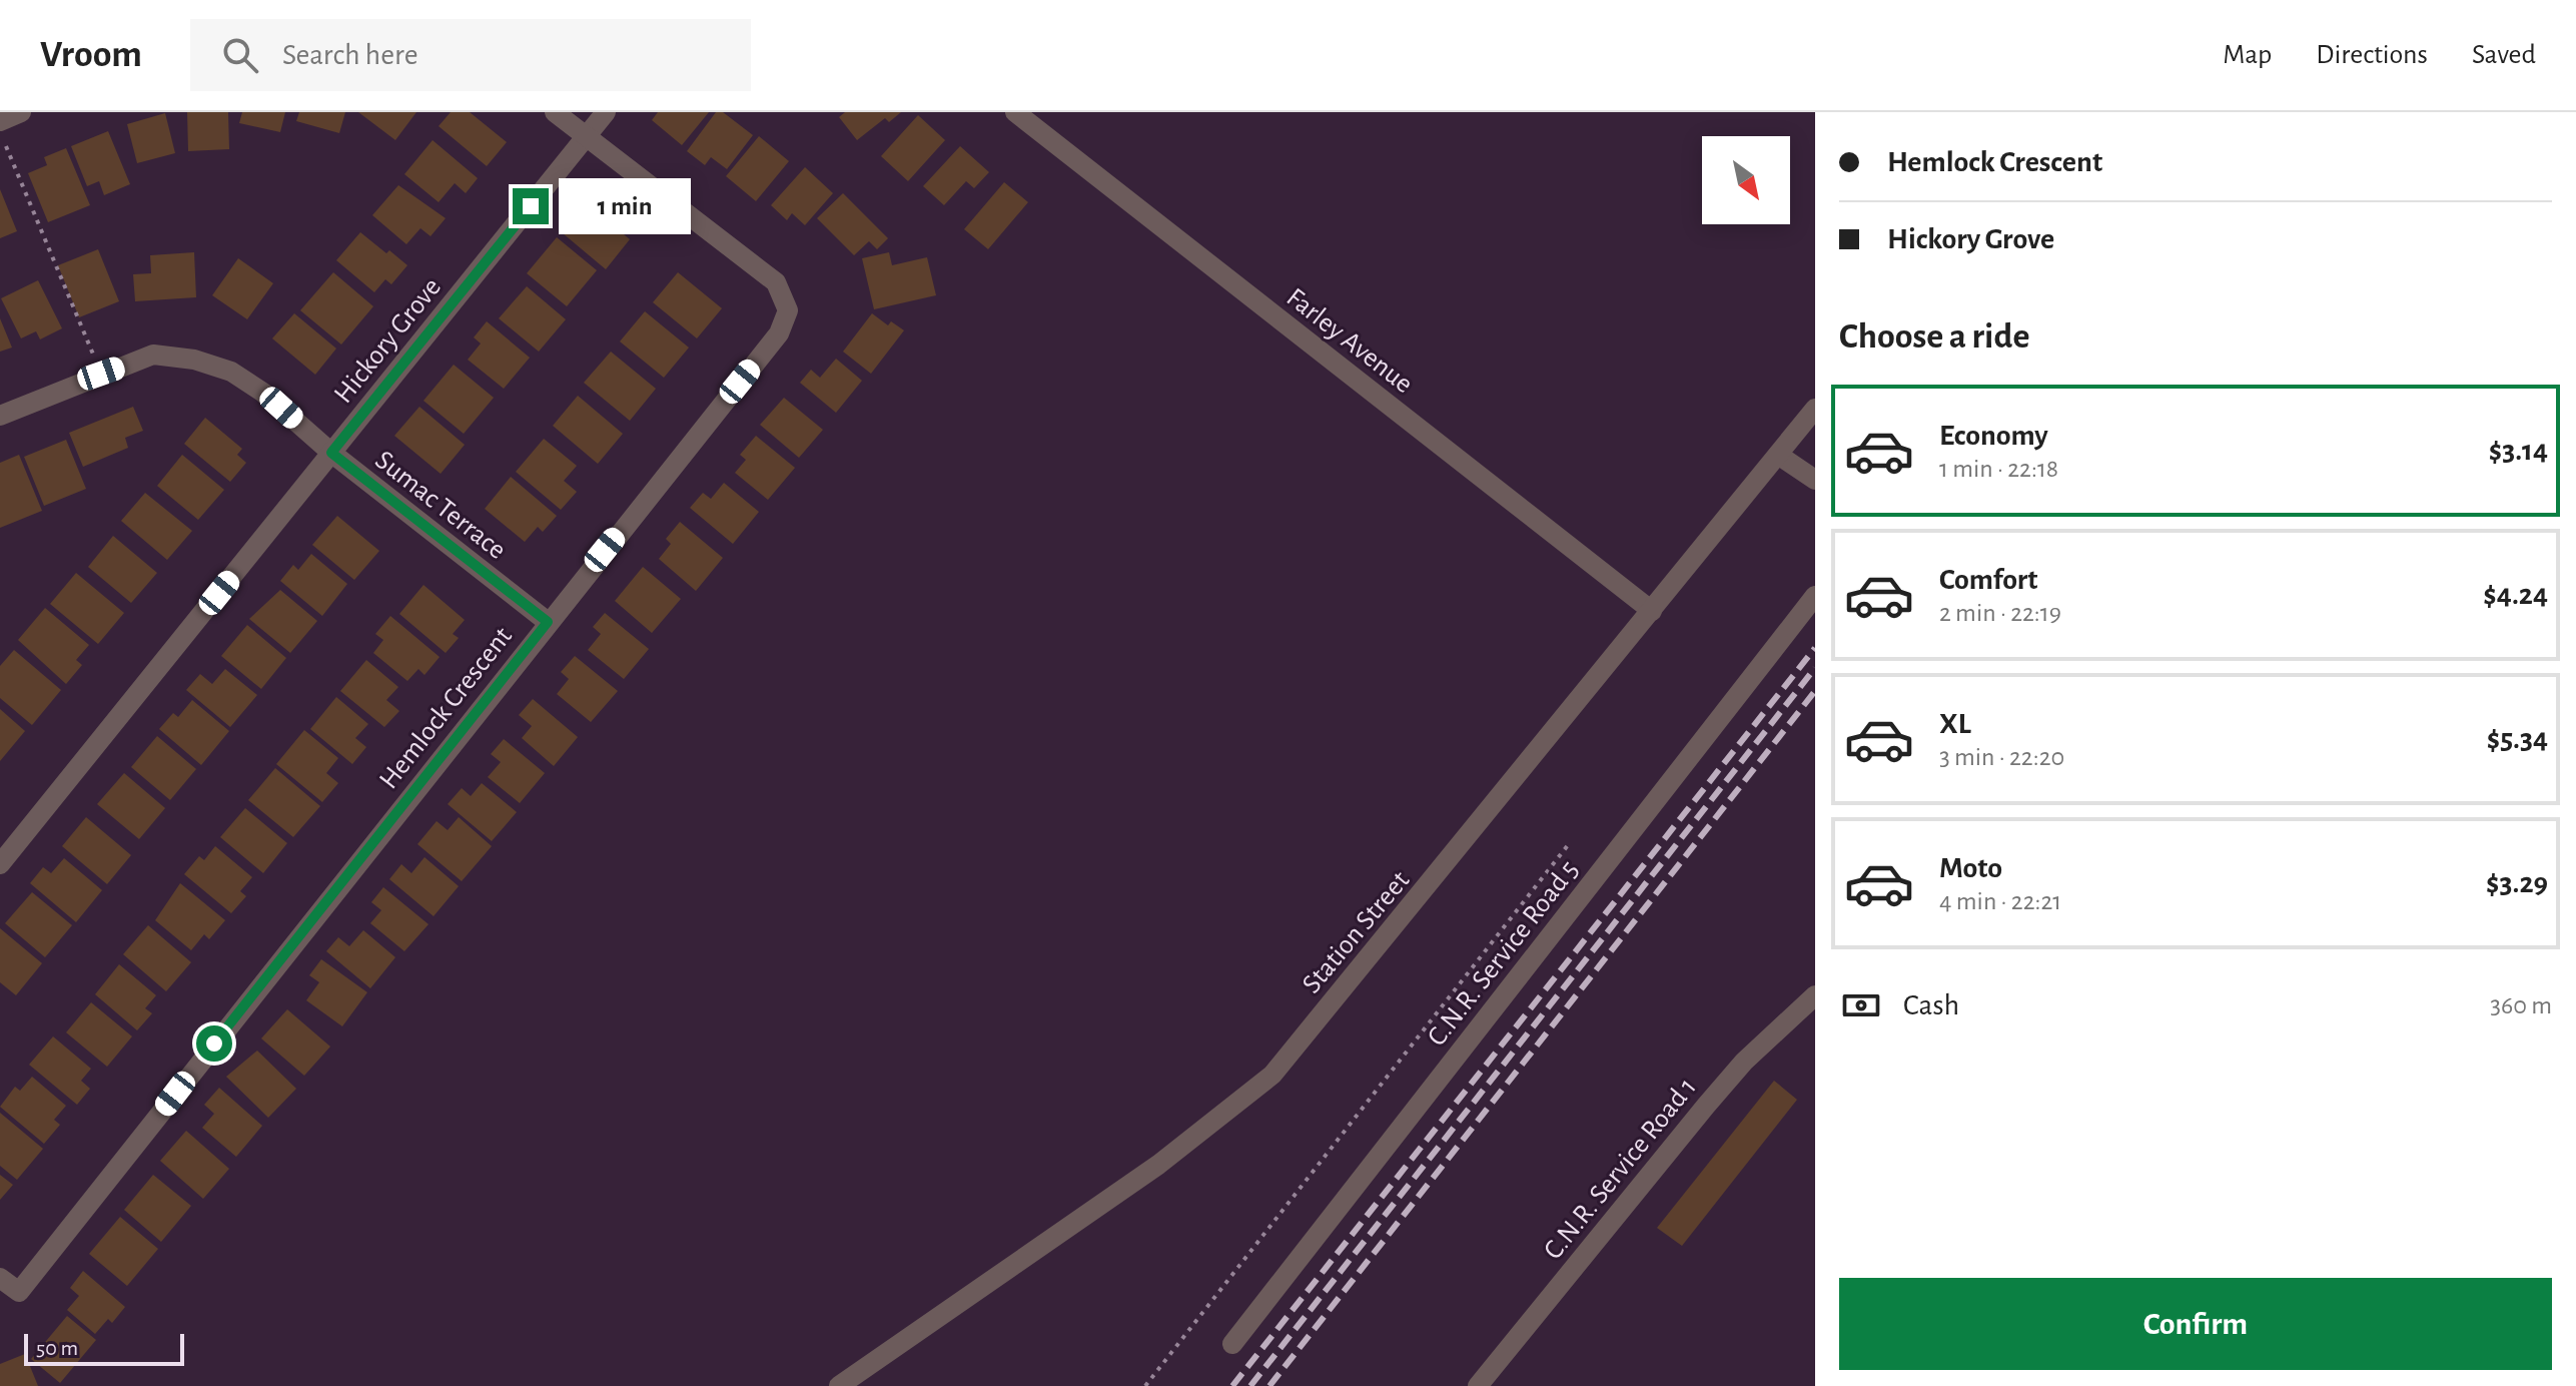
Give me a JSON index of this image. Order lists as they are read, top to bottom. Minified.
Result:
{"streets":{"street":["Hickory Grove","Farley Avenue","Sumac Terrace","Hemlock Crescent","Station Street","C.N.R. Service Road 5","C.N.R. Service Road 1"]},"crossings":[["Hickory Grove","Sumac Terrace"],["Hickory Grove","Hemlock Crescent"],["Farley Avenue","Station Street"],["Sumac Terrace","Hemlock Crescent"]],"scale_bar":"50 m","north":"bottom right","page":{"header":"Vroom","search":"Search here","nav":["Map","Directions","Saved"],"banner":["Hemlock Crescent","Hickory Grove"],"bubble":"1 min","heading":"Choose a ride","list":[{"name":"Economy","note":"1 min · 22:18","value":"$3.14"},{"name":"Comfort","note":"2 min · 22:19","value":"$4.24"},{"name":"XL","note":"3 min · 22:20","value":"$5.34"},{"name":"Moto","note":"4 min · 22:21","value":"$3.29"}],"pay":["Cash","360 m"],"buttons":"Confirm","scale":"50 m"}}
